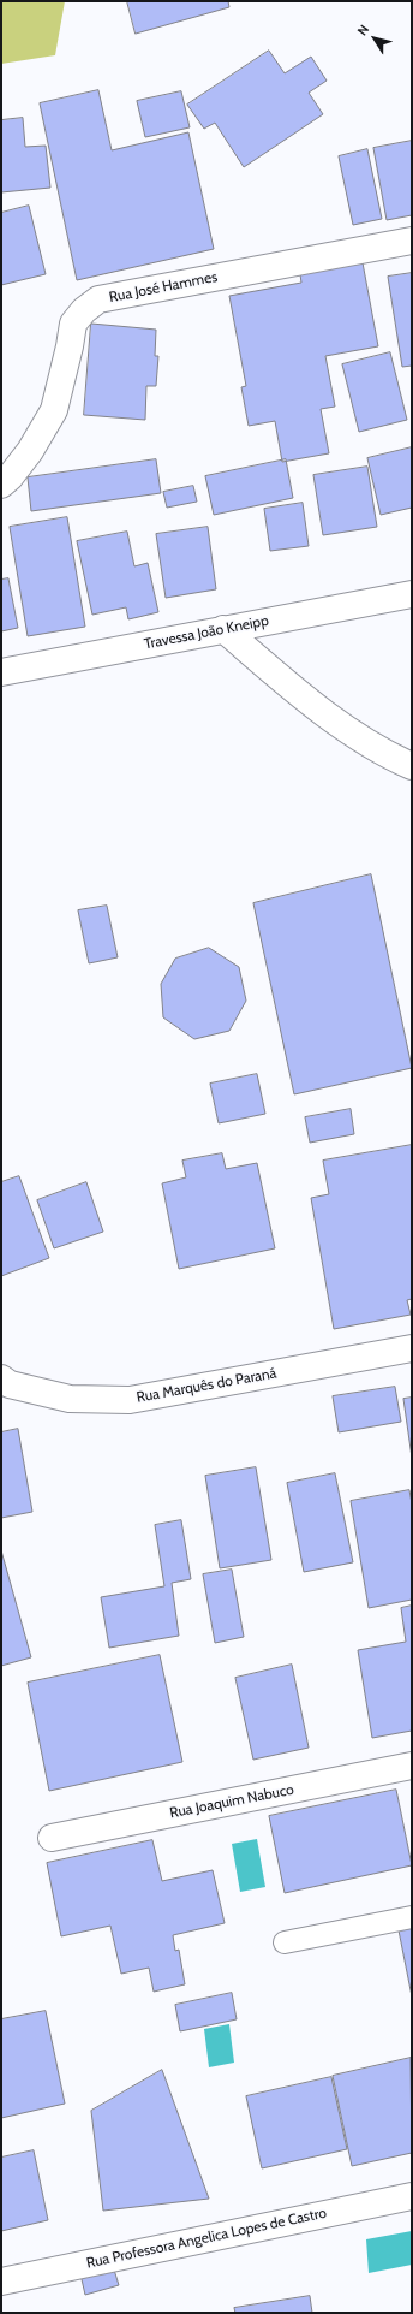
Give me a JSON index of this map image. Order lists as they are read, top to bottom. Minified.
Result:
{"streets":{"street":["Rua José Hammes","Travessa João Kneipp","Rua Marquês do Paraná","Rua Joaquim Nabuco","Rua Professora Angelica Lopes de Castro"]},"north":"top left"}
